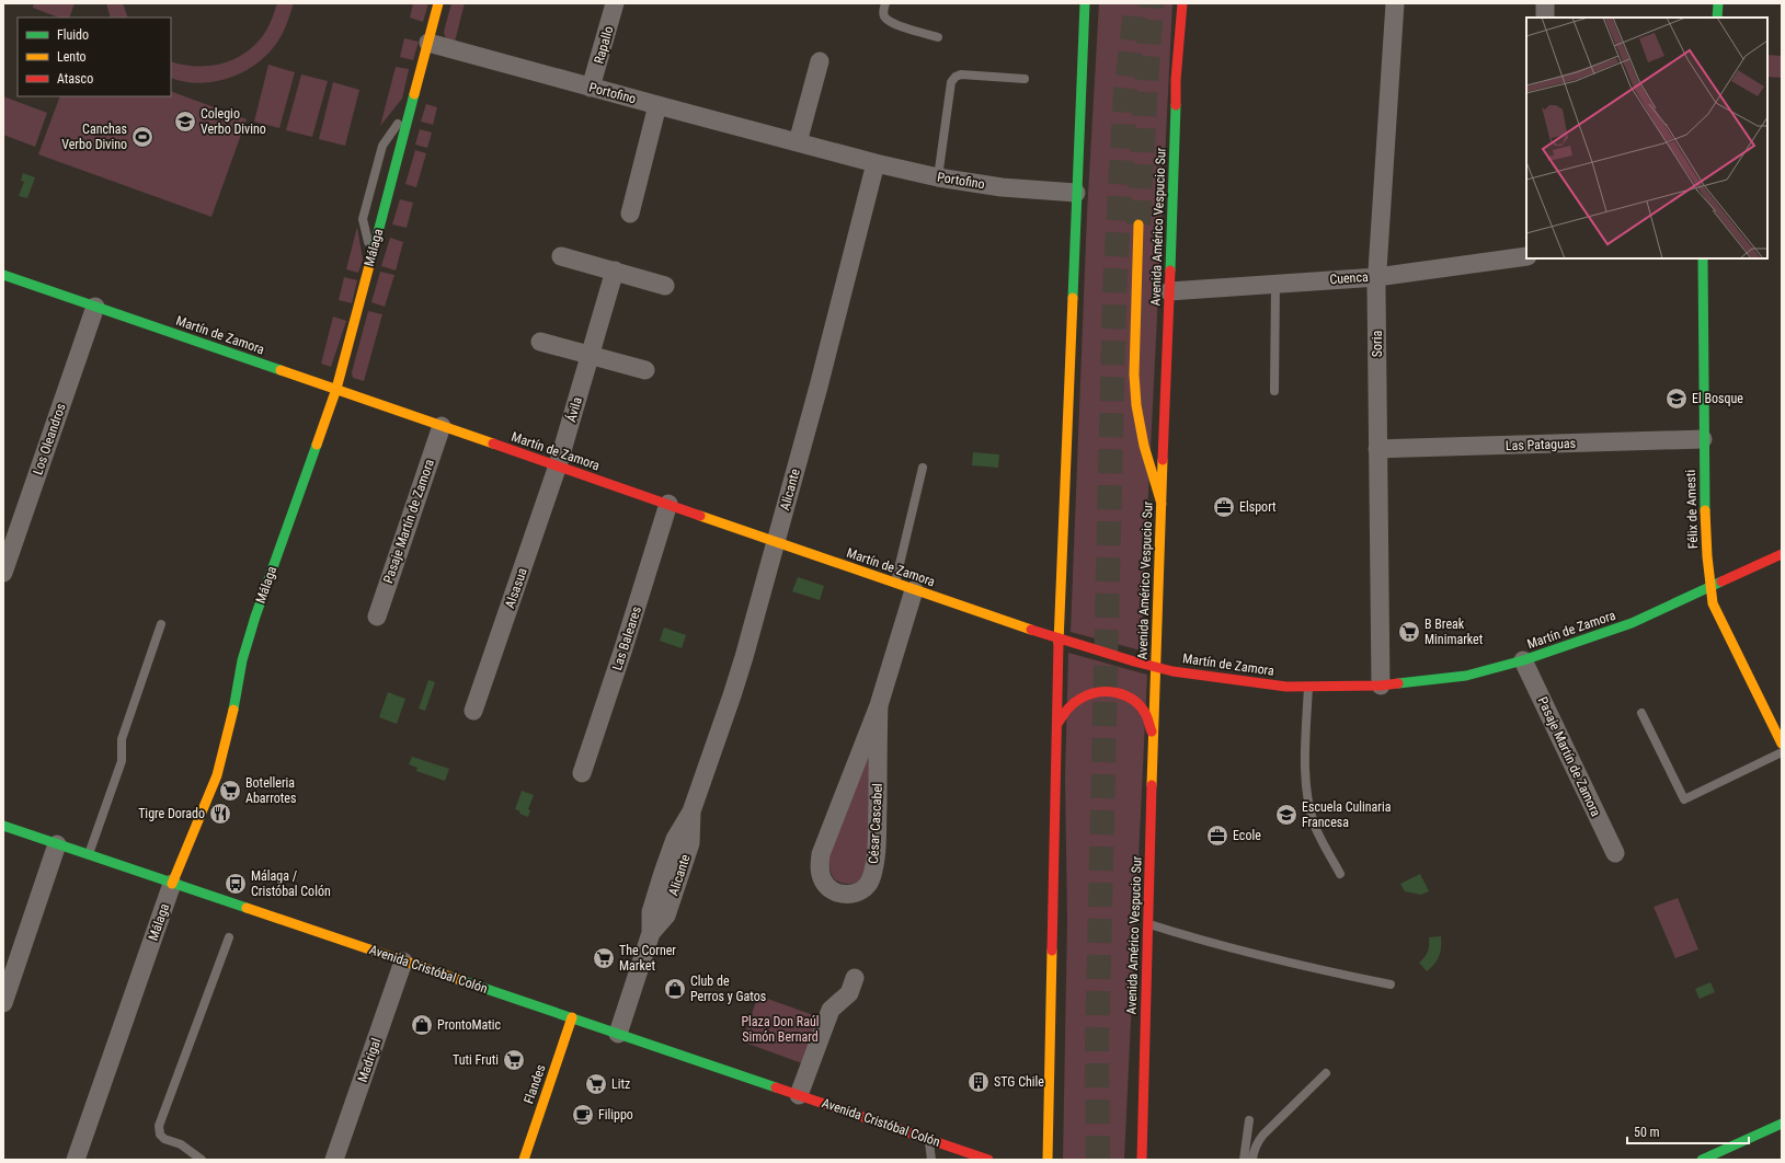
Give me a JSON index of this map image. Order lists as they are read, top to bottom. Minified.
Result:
{"streets":{"main road":["Avenida Américo Vespucio Sur","Málaga","Martín de Zamora","Félix de Amesti","Avenida Cristóbal Colón","Flandes"],"street":["Rapallo","Portofino","Cuenca","Soria","Ávila","Los Oleandros","Las Pataguas","Alicante","Pasaje Martín de Zamora","Alsasua","Las Baleares","César Cascabel","Madrigal"]},"crossings":[["Rapallo","Portofino"],["Portofino","Málaga"],["Portofino","Alicante"],["Avenida Américo Vespucio Sur","Cuenca"],["Avenida Américo Vespucio Sur","Martín de Zamora"],["Málaga","Martín de Zamora"],["Málaga","Avenida Cristóbal Colón"],["Cuenca","Soria"],["Martín de Zamora","Soria"],["Martín de Zamora","Ávila"],["Martín de Zamora","Los Oleandros"],["Martín de Zamora","Alicante"],["Martín de Zamora","Félix de Amesti"],["Martín de Zamora","Pasaje Martín de Zamora"],["Martín de Zamora","Alsasua"],["Martín de Zamora","Las Baleares"],["Martín de Zamora","César Cascabel"],["Soria","Las Pataguas"],["Ávila","Alsasua"],["Las Pataguas","Félix de Amesti"],["Alicante","Avenida Cristóbal Colón"],["Avenida Cristóbal Colón","Madrigal"],["Avenida Cristóbal Colón","Flandes"]],"parks":["Plaza Don Raúl Simón Bernard"],"places":{"school or university":["Colegio Verbo Divino","El Bosque","Escuela Culinaria Francesa"],"sports":["Canchas Verbo Divino"],"office":["Elsport","Ecole"],"supermarket":["B Break Minimarket","Botelleria Abarrotes","The Corner Market","Tuti Fruti","Litz"],"restaurant":["Tigre Dorado"],"bus stop":["Málaga / Cristóbal Colón"],"shop":["Club de Perros y Gatos","ProntoMatic"],"building":["STG Chile"],"cafe":["Filippo"]},"legend":["Fluido","Lento","Atasco"],"scale_bar":"50 m"}
